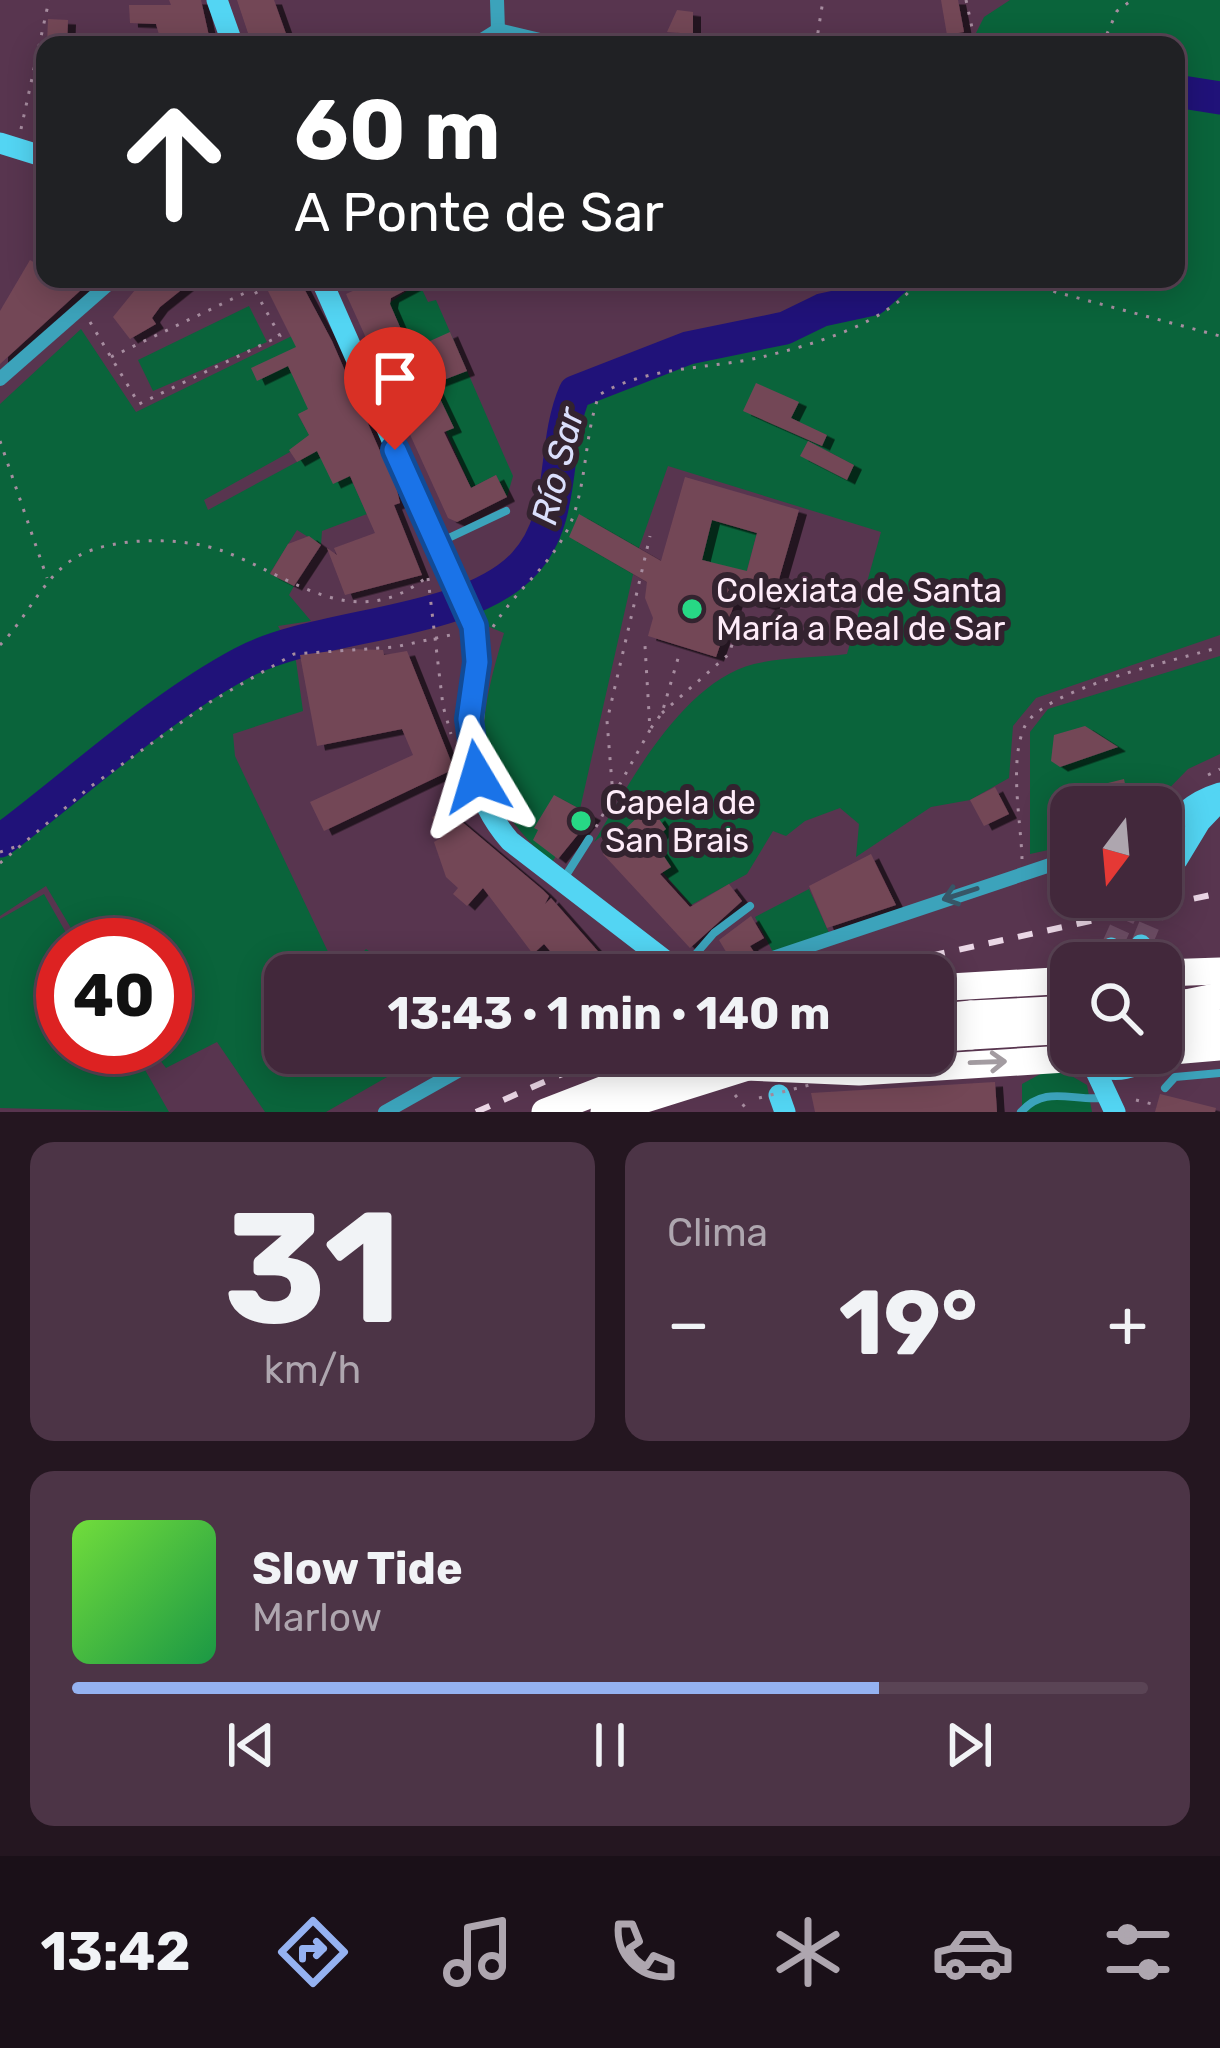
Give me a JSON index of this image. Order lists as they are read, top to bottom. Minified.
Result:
{"water":["Río Sar"],"places":["Colexiata de Santa María a Real de Sar","Capela de San Brais"],"north":"bottom","page":{"turn":["60 m","A Ponte de Sar"],"limit":"40","trip":"13:43 · 1 min · 140 m","tile":[["31","km/h"],"Clima"],"heat":["−","19°","+"],"song":["Slow Tide","Marlow"],"tabs":"13:42"}}
